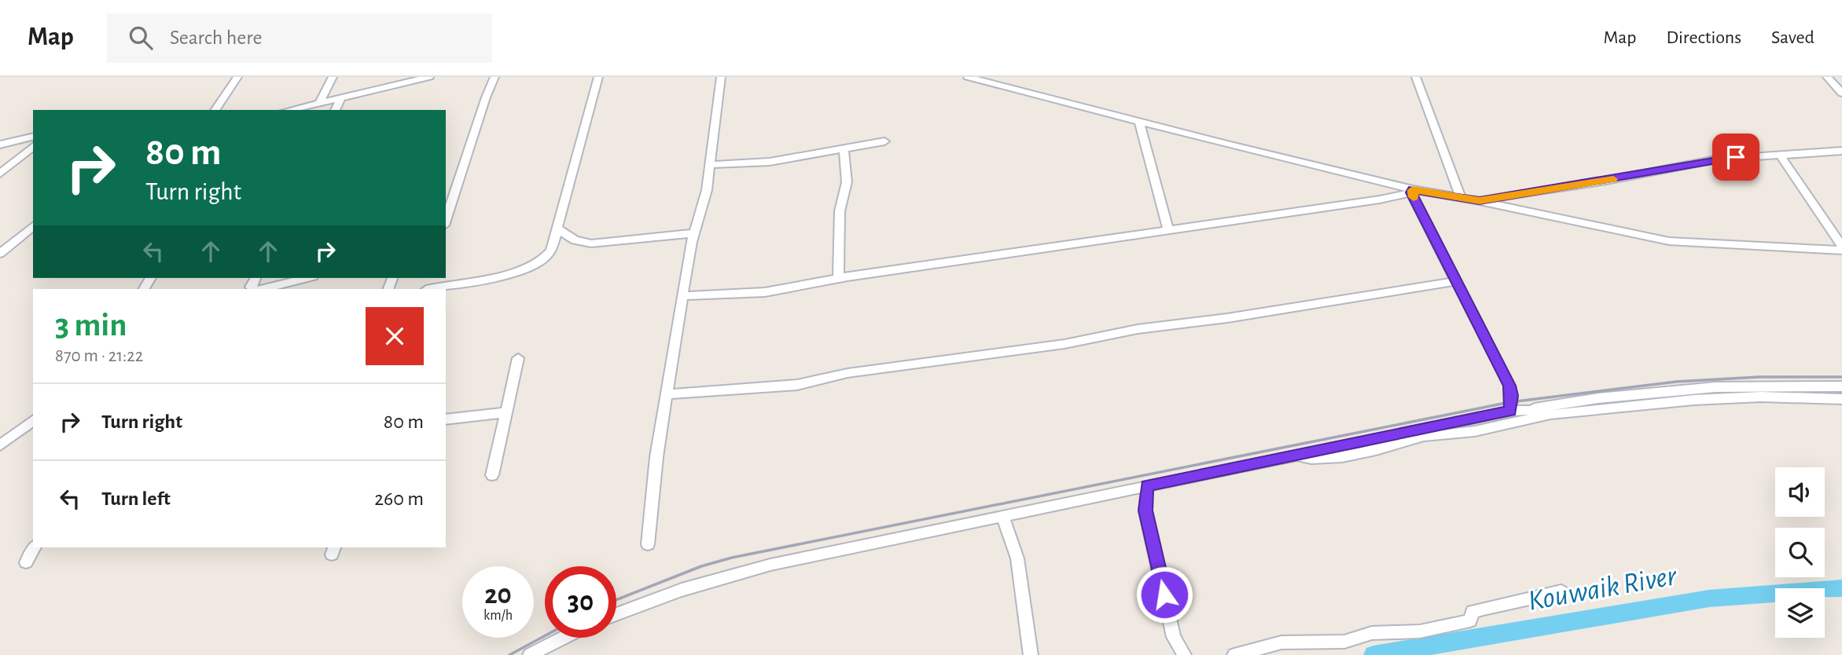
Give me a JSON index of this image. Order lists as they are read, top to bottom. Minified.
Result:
{"water":["Kouwaik River"],"page":{"header":"Map","search":"Search here","nav":["Map","Directions","Saved"],"turn":["80 m","Turn right"],"heading":["3 min","870 m · 21:22"],"list":[{"name":"Turn right","value":"80 m"},{"name":"Turn left","value":"260 m"}],"speed":"20 km/h","limit":"30"}}
